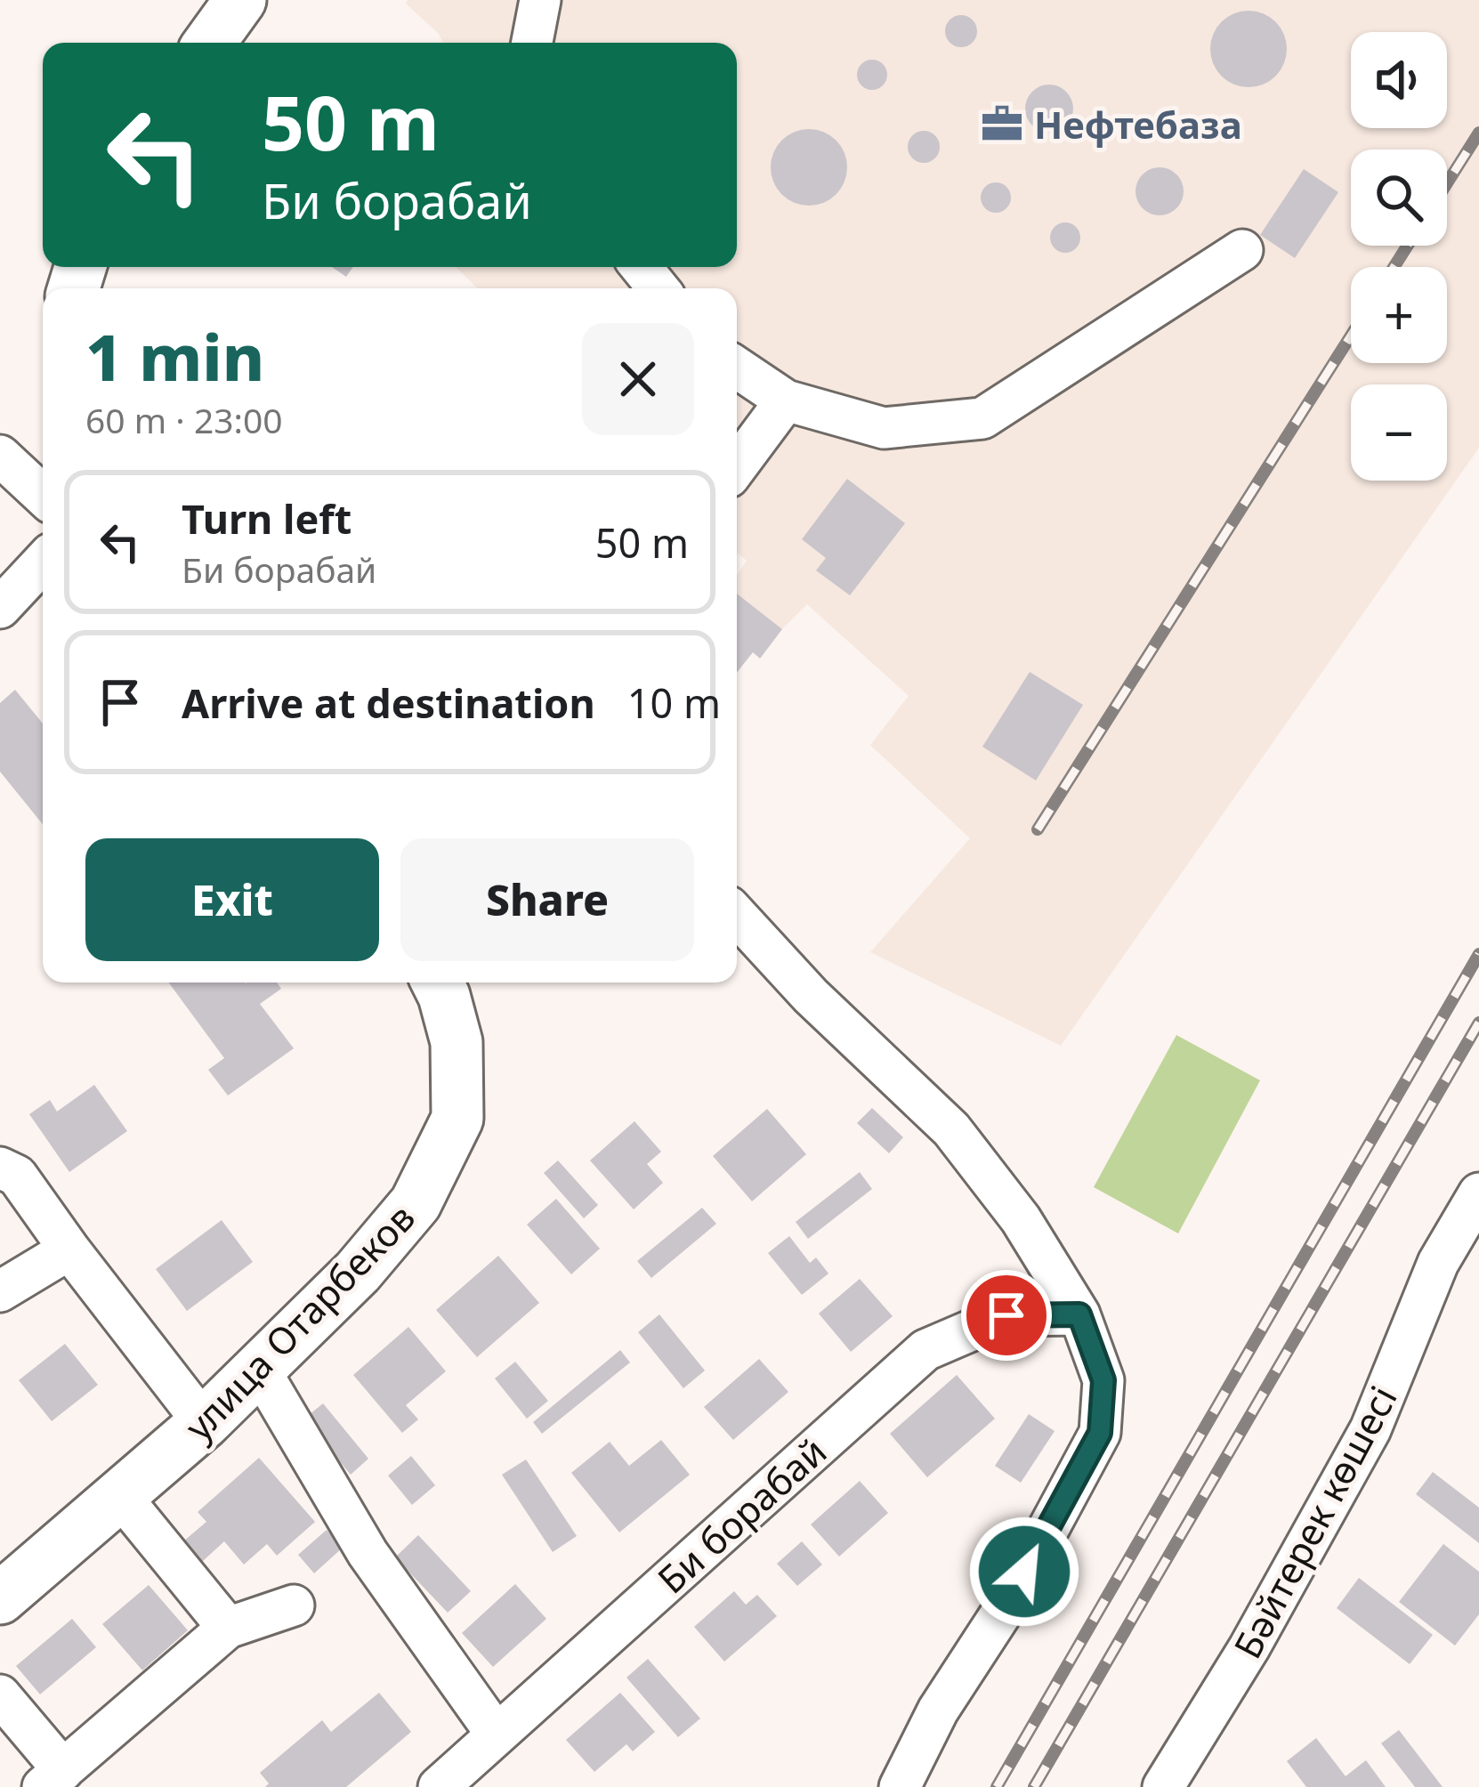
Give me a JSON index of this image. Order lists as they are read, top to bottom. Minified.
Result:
{"streets":{"main road":["улица Отарбеков"],"street":["Би борабай","Бәйтерек көшесі"]},"places":{"office":["Нефтебаза"]},"page":{"map_buttons":["+","−"],"turn":["50 m","Би борабай"],"heading":["1 min","60 m · 23:00"],"list":[{"name":"Turn left","note":"Би борабай","value":"50 m"},{"name":"Arrive at destination","value":"10 m"}],"buttons":["Exit","Share"]}}
